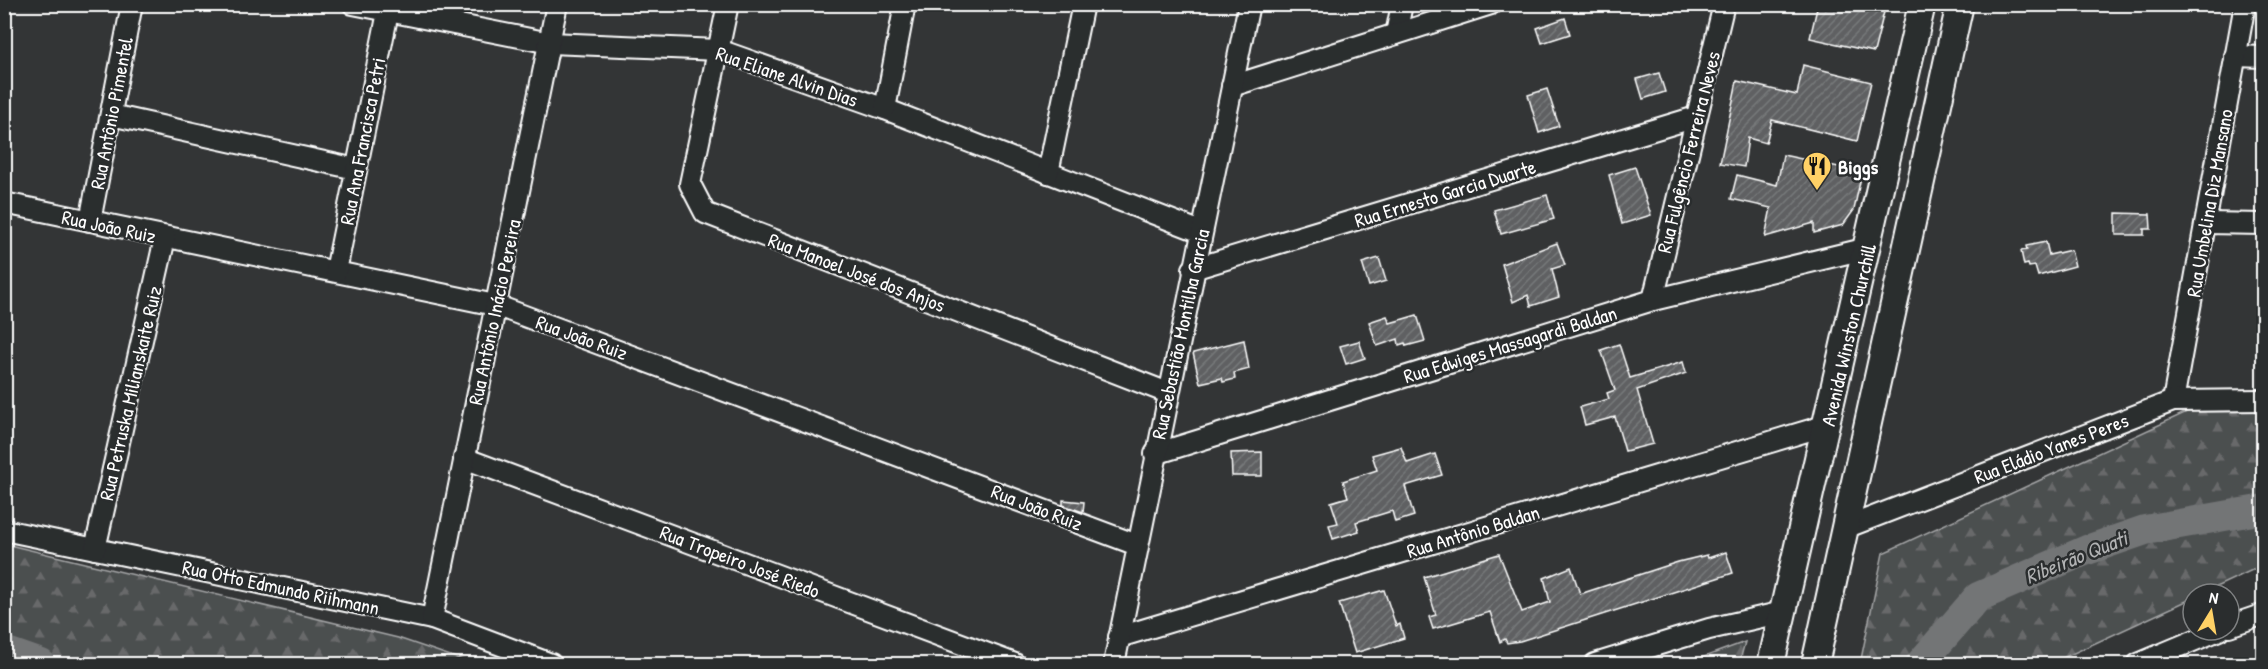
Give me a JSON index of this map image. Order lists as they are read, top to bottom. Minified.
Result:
{"streets":{"main road":["Avenida Winston Churchill"],"street":["Rua Eliane Alvin Dias","Rua Antônio Pimentel","Rua Ana Francisca Petri","Rua Fulgêncio Ferreira Neves","Rua Ernesto Garcia Duarte","Rua Umbelina Diz Mansano","Rua João Ruiz","Rua Manoel José dos Anjos","Rua Antônio Inácio Pereira","Rua Sebastião Montilha Garcia","Rua Edwiges Massagardi Baldan","Rua Petruska Milianskaite Ruiz","Rua Eládio Yanes Peres","Rua Antônio Baldan","Rua Tropeiro José Riedo","Rua Otto Edmundo Riihmann"]},"crossings":[["Rua Eliane Alvin Dias","Rua Ana Francisca Petri"],["Rua Eliane Alvin Dias","Rua Manoel José dos Anjos"],["Rua Eliane Alvin Dias","Rua Antônio Inácio Pereira"],["Rua Eliane Alvin Dias","Rua Sebastião Montilha Garcia"],["Rua Antônio Pimentel","Rua João Ruiz"],["Rua Ana Francisca Petri","Rua João Ruiz"],["Rua Fulgêncio Ferreira Neves","Rua Ernesto Garcia Duarte"],["Rua Fulgêncio Ferreira Neves","Rua Edwiges Massagardi Baldan"],["Rua Ernesto Garcia Duarte","Rua Sebastião Montilha Garcia"],["Rua Umbelina Diz Mansano","Rua Eládio Yanes Peres"],["Rua João Ruiz","Rua Antônio Inácio Pereira"],["Rua João Ruiz","Rua Sebastião Montilha Garcia"],["Rua João Ruiz","Rua Petruska Milianskaite Ruiz"],["Rua Manoel José dos Anjos","Rua Sebastião Montilha Garcia"],["Rua Antônio Inácio Pereira","Rua Tropeiro José Riedo"],["Rua Antônio Inácio Pereira","Rua Otto Edmundo Riihmann"],["Rua Sebastião Montilha Garcia","Rua Edwiges Massagardi Baldan"],["Rua Sebastião Montilha Garcia","Rua Antônio Baldan"],["Avenida Winston Churchill","Rua Edwiges Massagardi Baldan"],["Avenida Winston Churchill","Rua Eládio Yanes Peres"],["Avenida Winston Churchill","Rua Antônio Baldan"],["Rua Petruska Milianskaite Ruiz","Rua Otto Edmundo Riihmann"]],"water":["Ribeirão Quati"],"places":{"restaurant":["Biggs"]},"north":"top"}
